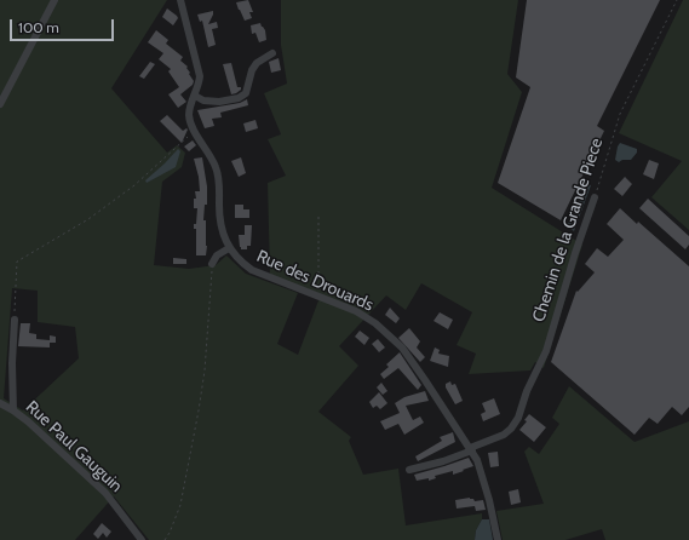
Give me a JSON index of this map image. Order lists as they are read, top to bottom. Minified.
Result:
{"streets":{"street":["Chemin de la Grande Piece","Rue des Drouards","Rue Paul Gauguin"]},"crossings":[["Chemin de la Grande Piece","Rue des Drouards"]],"scale_bar":"100 m"}
